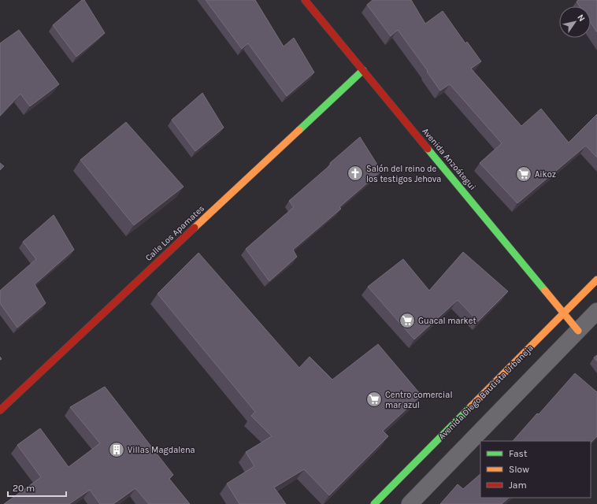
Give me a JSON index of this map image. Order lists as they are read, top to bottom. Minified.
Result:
{"streets":{"street":["Avenida Anzoátegui","Calle Los Apamates","Avenida Diego Bautista Urbaneja"]},"crossings":[["Avenida Anzoátegui","Calle Los Apamates"],["Avenida Anzoátegui","Avenida Diego Bautista Urbaneja"]],"places":{"church":["Salón del reino de los testigos Jehova"],"supermarket":["Aikoz","Guacal market","Centro comercial mar azul"],"building":["Villas Magdalena"]},"legend":["Fast","Slow","Jam"],"scale_bar":"20 m","north":"top right"}
